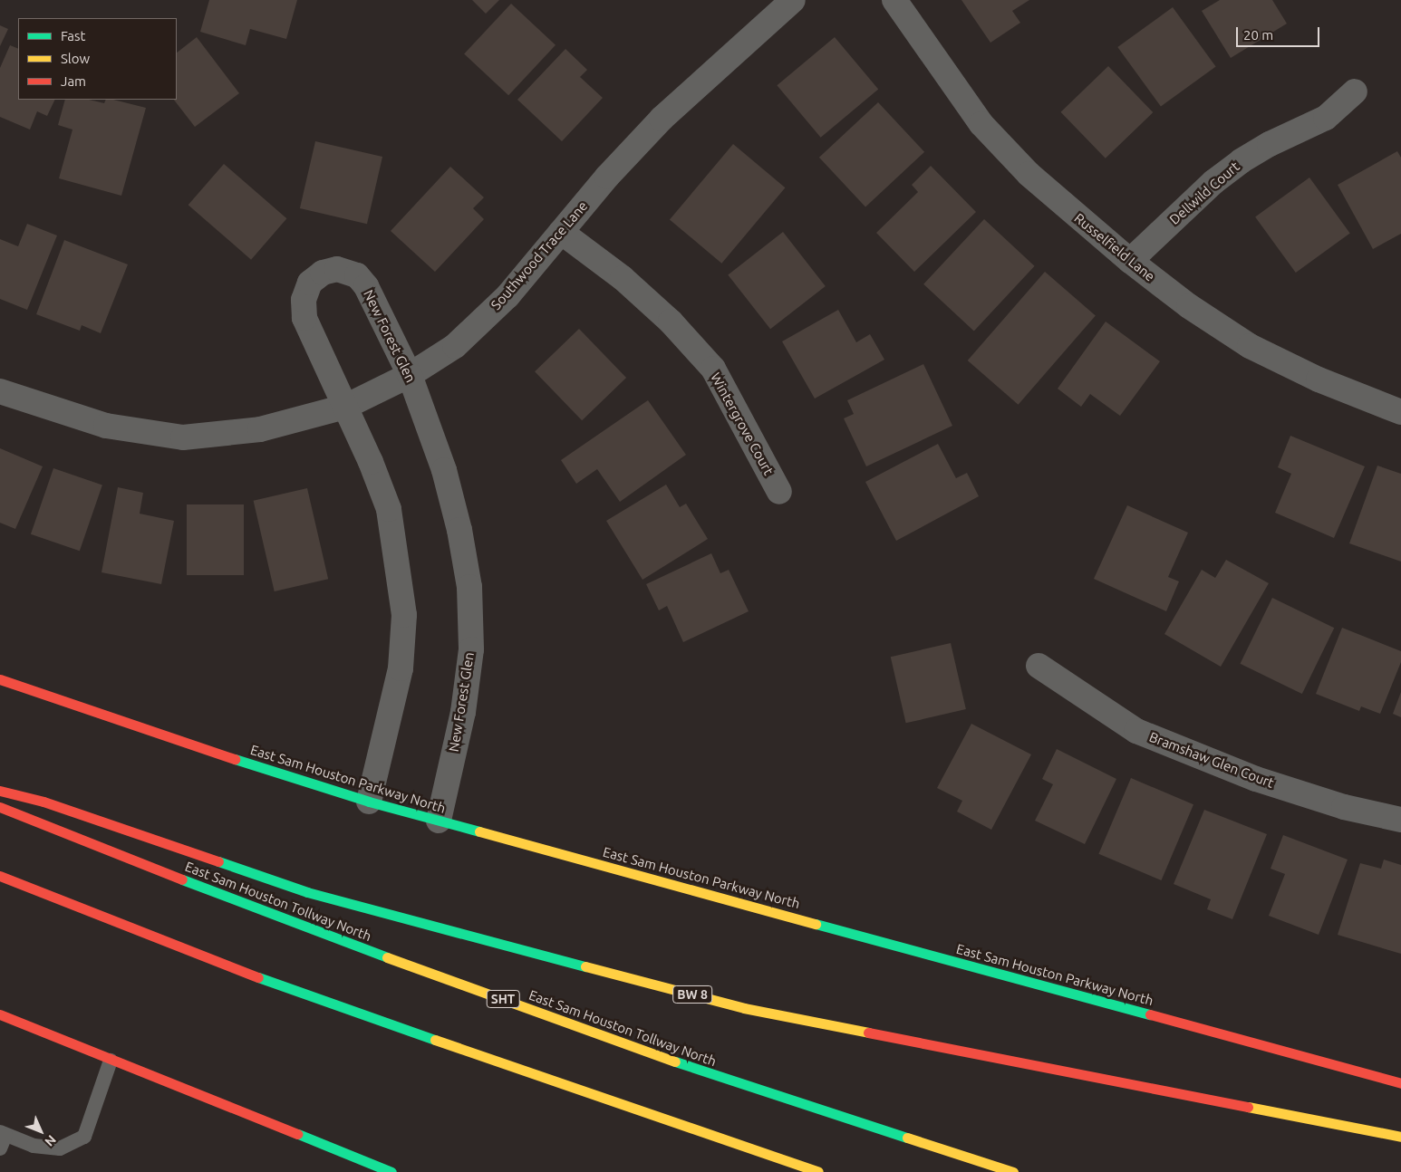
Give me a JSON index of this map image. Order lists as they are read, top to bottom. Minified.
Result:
{"streets":{"main road":["East Sam Houston Parkway North","East Sam Houston Tollway North","BW 8","SHT"],"street":["Dellwild Court","Russelfield Lane","Southwood Trace Lane","New Forest Glen","Wintergrove Court","Bramshaw Glen Court"]},"crossings":[["Dellwild Court","Russelfield Lane"],["Southwood Trace Lane","New Forest Glen"],["Southwood Trace Lane","Wintergrove Court"],["New Forest Glen","East Sam Houston Parkway North"]],"legend":["Fast","Slow","Jam"],"scale_bar":"20 m","north":"bottom right"}
